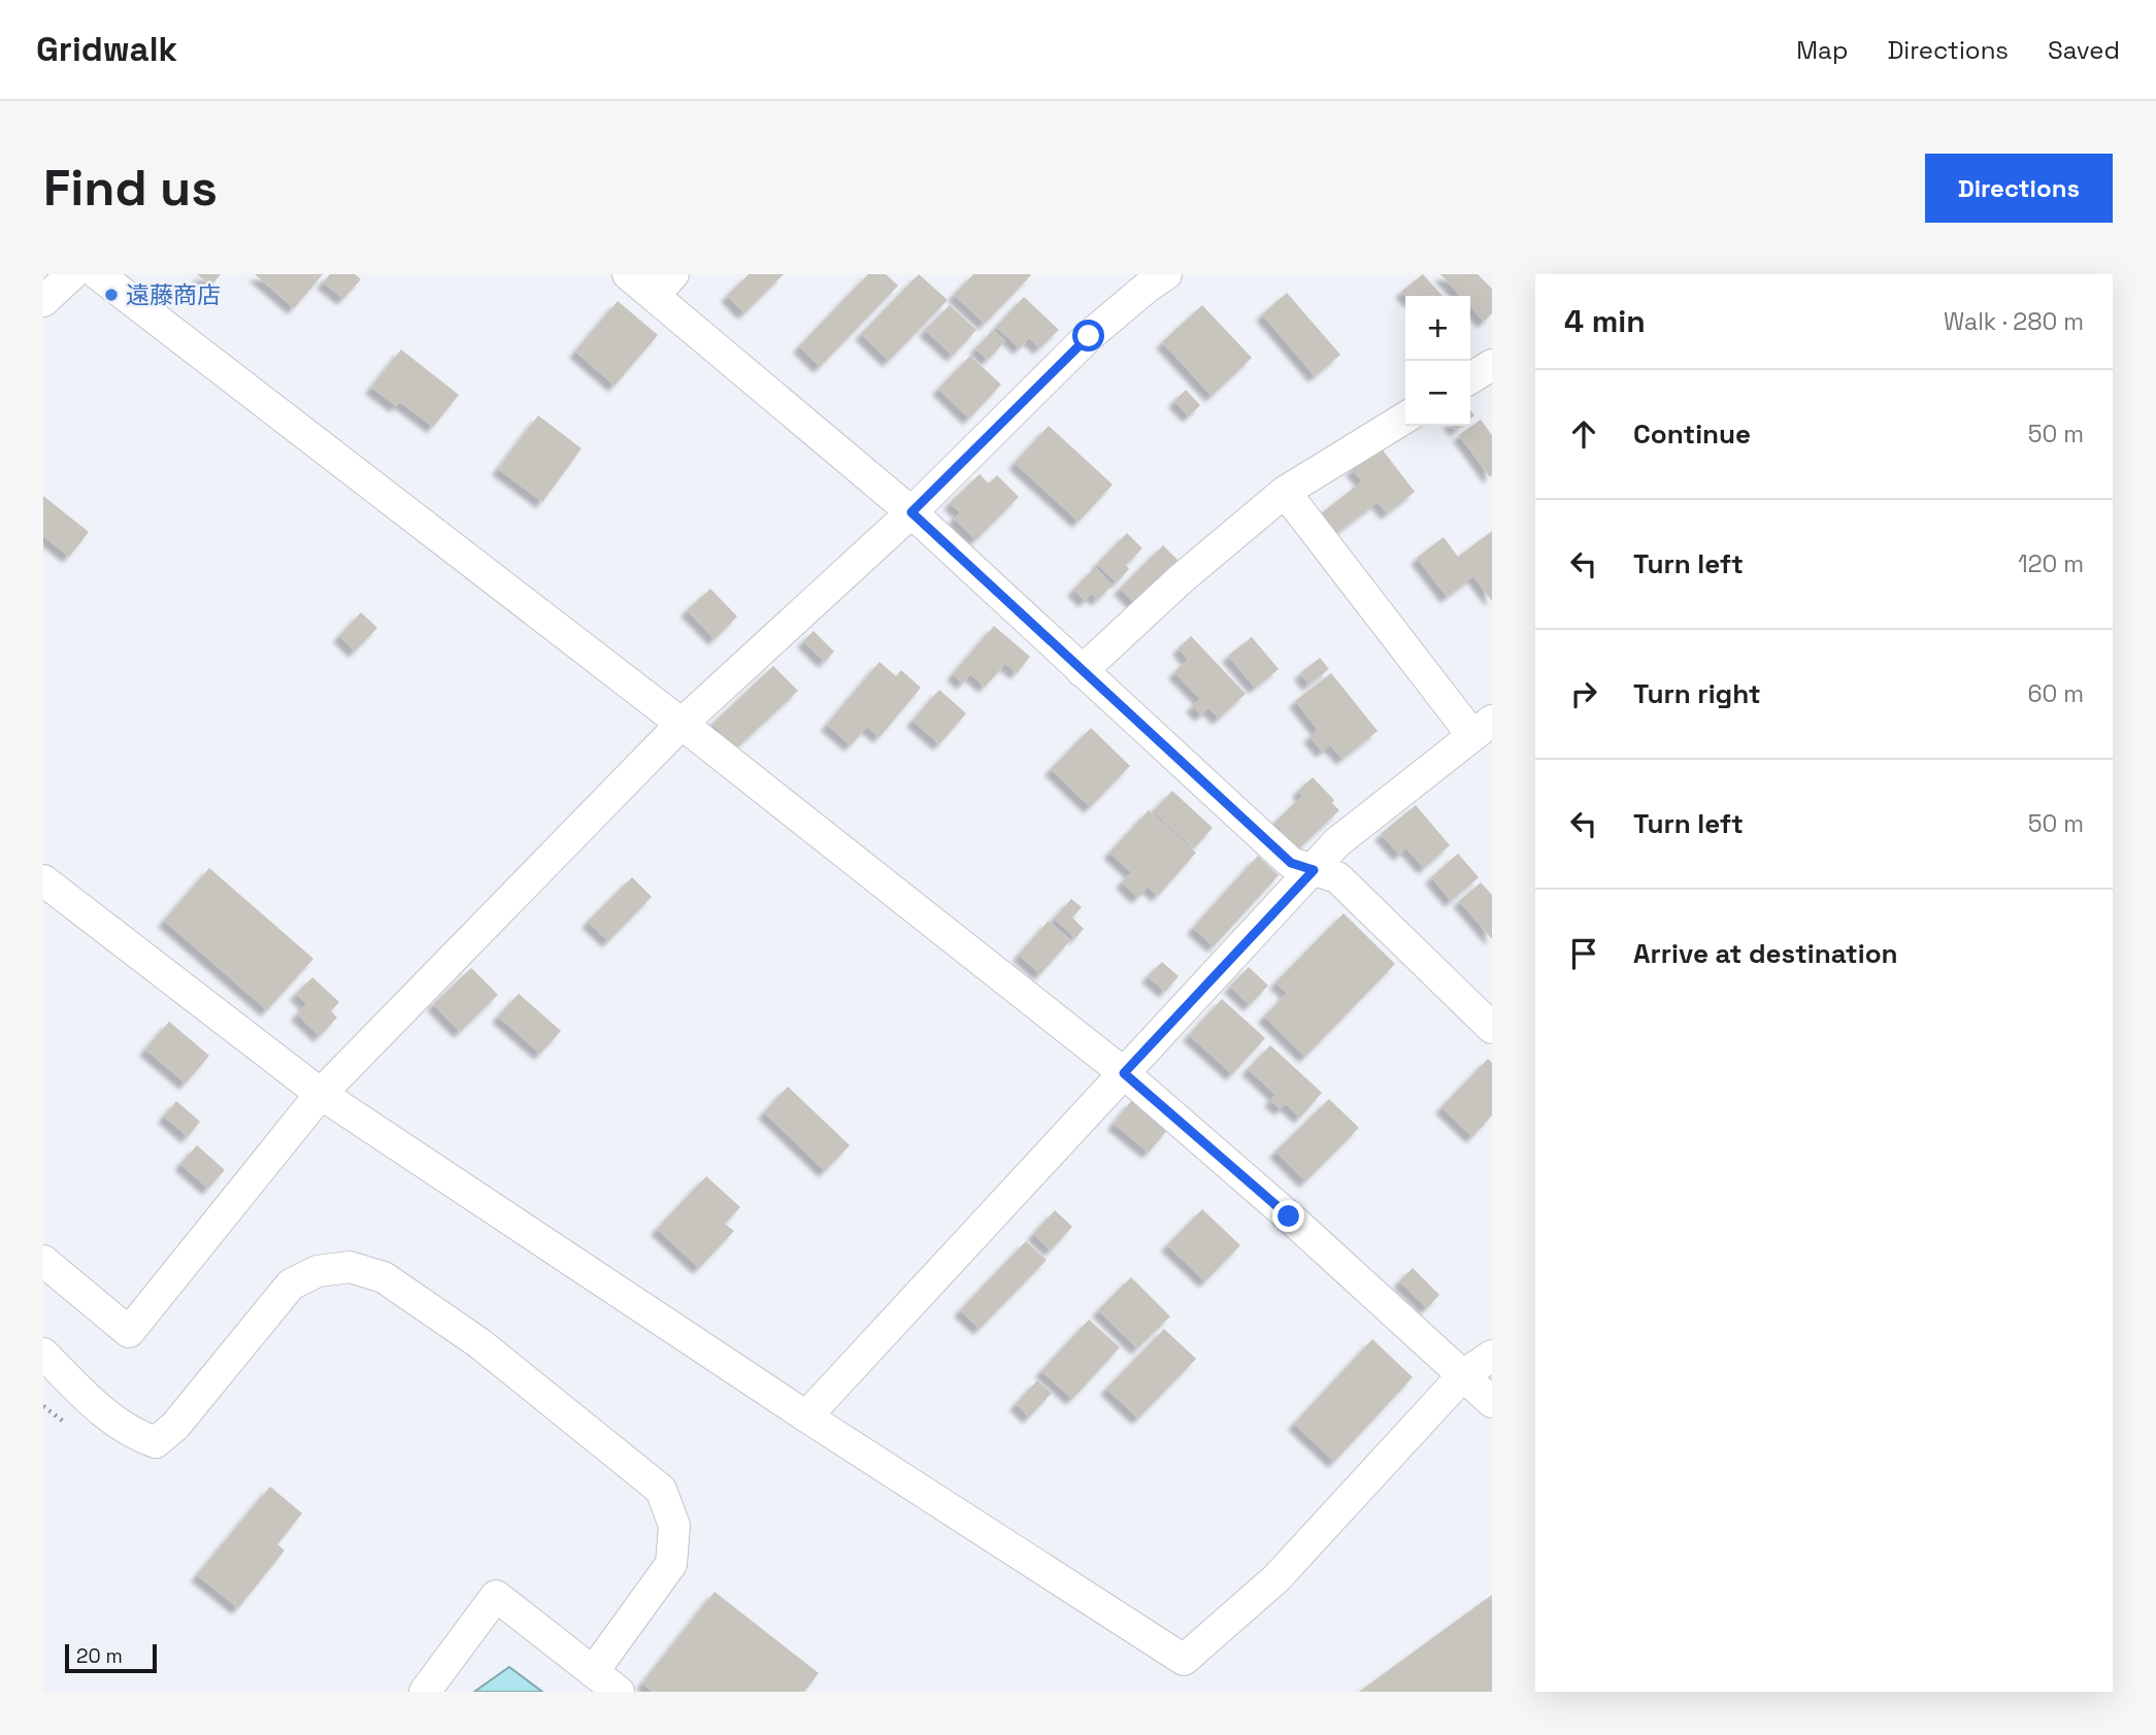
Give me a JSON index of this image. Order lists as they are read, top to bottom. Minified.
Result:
{"places":["遠藤商店"],"scale_bar":"20 m","page":{"header":"Gridwalk","nav":["Map","Directions","Saved"],"buttons":"Directions","title":"Find us","heading":["4 min","Walk · 280 m"],"map_buttons":["+","−"],"list":[["Continue","50 m"],["Turn left","120 m"],["Turn right","60 m"],["Turn left","50 m"],"Arrive at destination"],"scale":"20 m"}}
